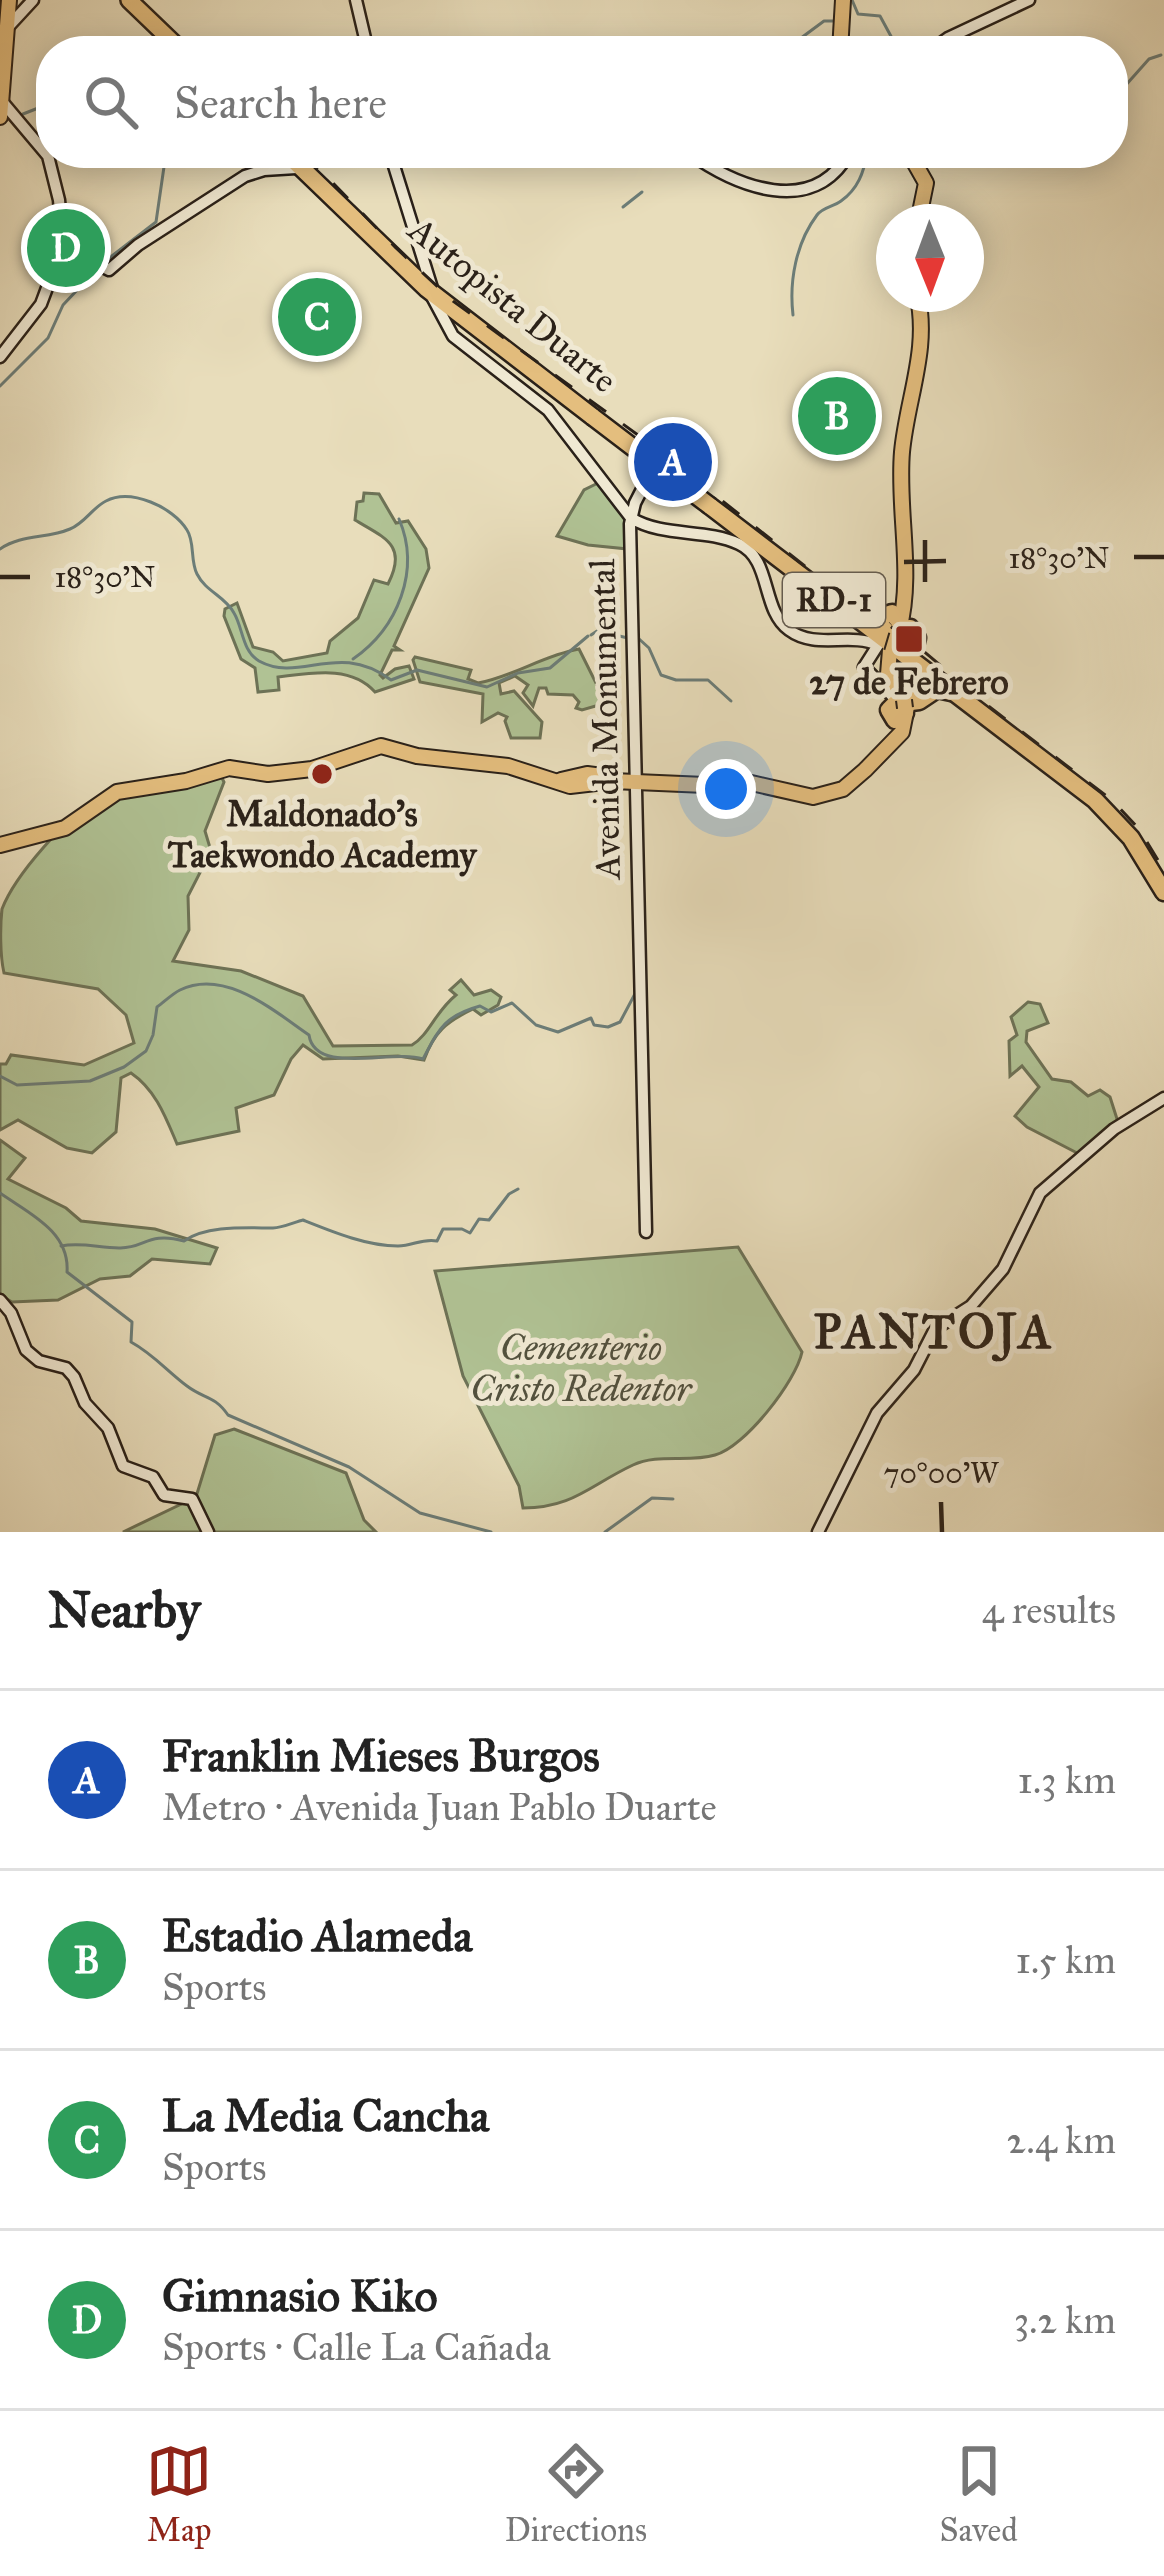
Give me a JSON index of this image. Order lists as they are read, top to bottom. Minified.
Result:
{"streets":{"highway":["Autopista Duarte","RD-1"],"main road":["Avenida Monumental"]},"crossings":[["Autopista Duarte","Avenida Monumental"]],"districts":["PANTOJA"],"parks":["Cementerio Cristo Redentor"],"places":{"transit":["27 de Febrero"],"other":["Maldonado's Taekwondo Academy"]},"north":"bottom","page":{"search":"Search here","pins":["D","C","B","A"],"heading":["Nearby","4 results"],"list":[{"mark":"A","name":"Franklin Mieses Burgos","note":"Metro · Avenida Juan Pablo Duarte","value":"1.3 km"},{"mark":"B","name":"Estadio Alameda","note":"Sports","value":"1.5 km"},{"mark":"C","name":"La Media Cancha","note":"Sports","value":"2.4 km"},{"mark":"D","name":"Gimnasio Kiko","note":"Sports · Calle La Cañada","value":"3.2 km"}],"nav":["Map","Directions","Saved"]},"coordinates":["18°30'N","70°00'W"]}
